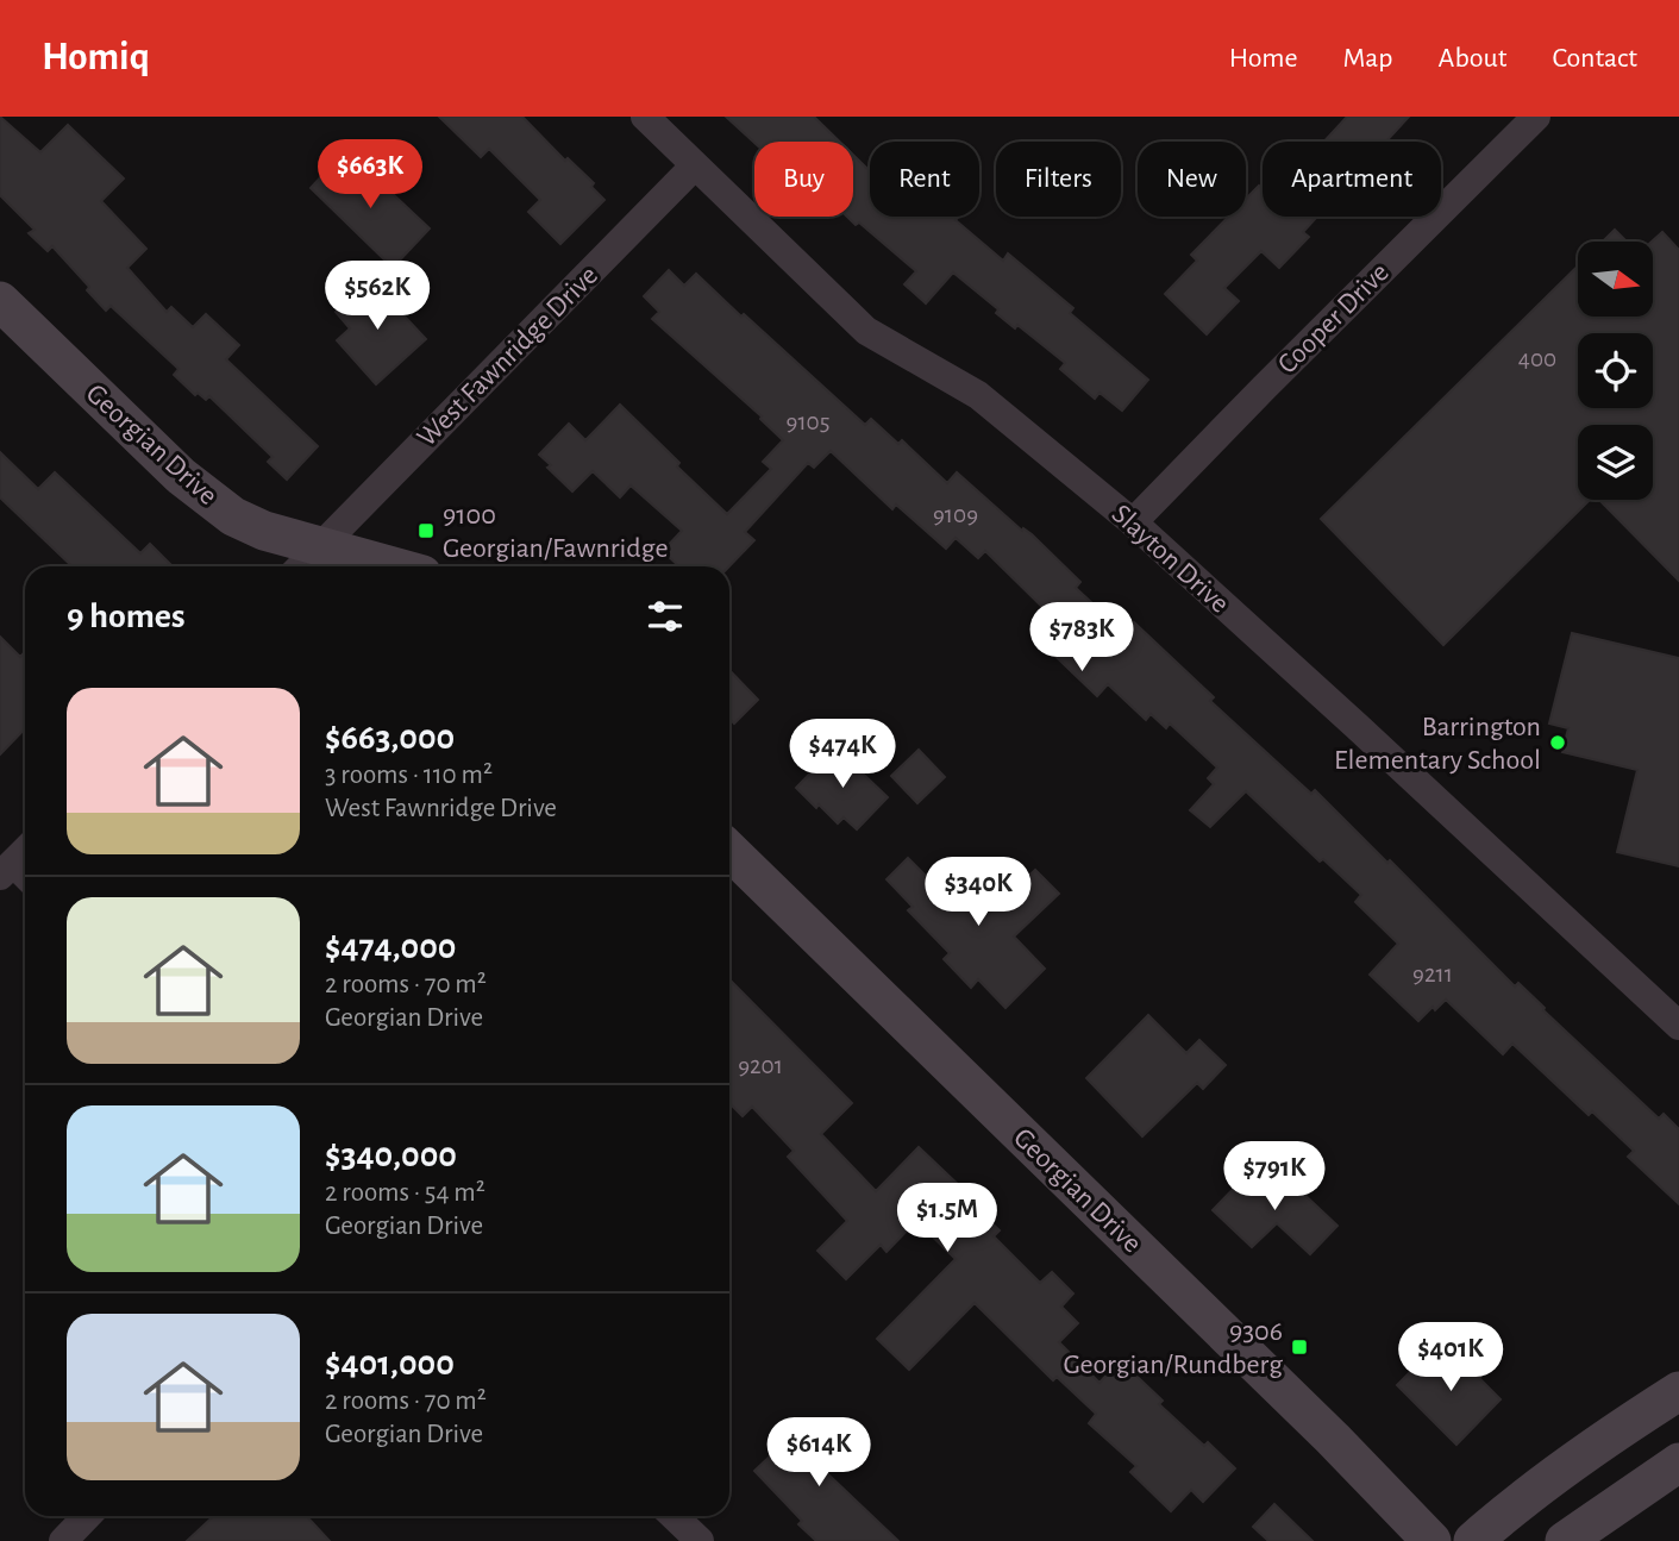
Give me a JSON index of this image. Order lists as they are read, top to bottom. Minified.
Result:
{"streets":{"street":["Cooper Drive","West Fawnridge Drive","Georgian Drive","Slayton Drive"]},"crossings":[["Cooper Drive","Slayton Drive"],["West Fawnridge Drive","Georgian Drive"],["West Fawnridge Drive","Slayton Drive"]],"places":{"transit":["9100 Georgian/Fawnridge","9306 Georgian/Rundberg"],"other":["Barrington Elementary School"]},"house_numbers":["400","9105","9109","9211","9201"],"north":"right","page":{"header":"Homiq","nav":["Home","Map","About","Contact"],"price":["$663K","$562K","$783K","$474K","$340K","$791K","$1.5M","$401K","$614K"],"chip":["Buy","Rent","Filters","New","Apartment"],"heading":"9 homes","list":[{"name":"$663,000","note":"3 rooms · 110 m² · West Fawnridge Drive"},{"name":"$474,000","note":"2 rooms · 70 m² · Georgian Drive"},{"name":"$340,000","note":"2 rooms · 54 m² · Georgian Drive"},{"name":"$401,000","note":"2 rooms · 70 m² · Georgian Drive"}]}}
